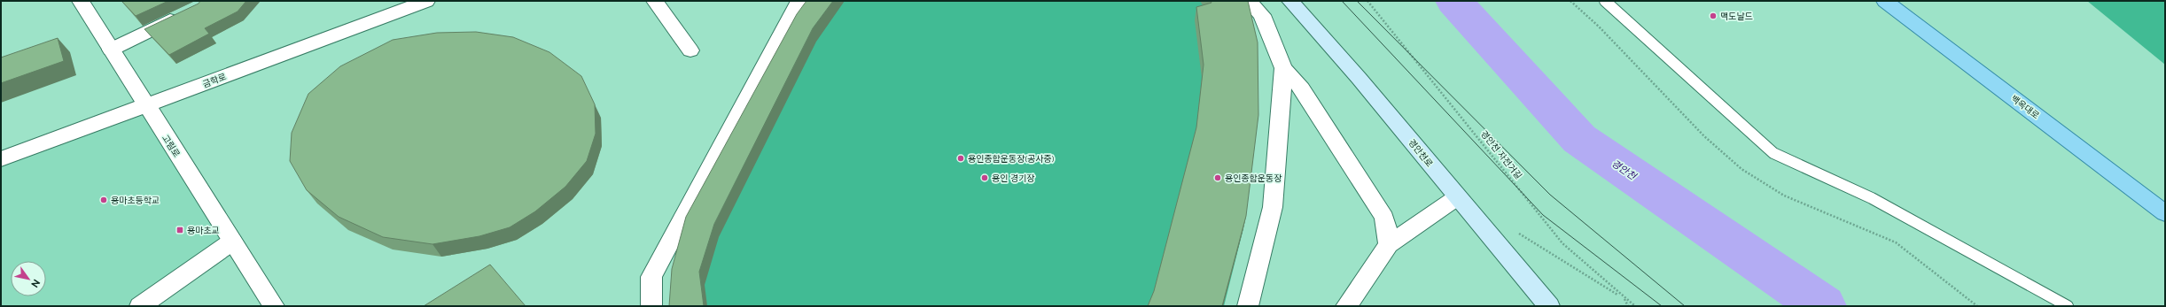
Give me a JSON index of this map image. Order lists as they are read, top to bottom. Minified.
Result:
{"streets":{"main road":["백옥대로","경안천로"],"street":["금학로","고림로"],"path":["경안천 자전거길"]},"crossings":[["금학로","고림로"]],"water":["경안천"],"places":{"other":["맥도날드","용인종합운동장(공사중)","용인 경기장","용인종합운동장","용마초등학교"],"transit":["용마초교"]},"north":"bottom right"}
